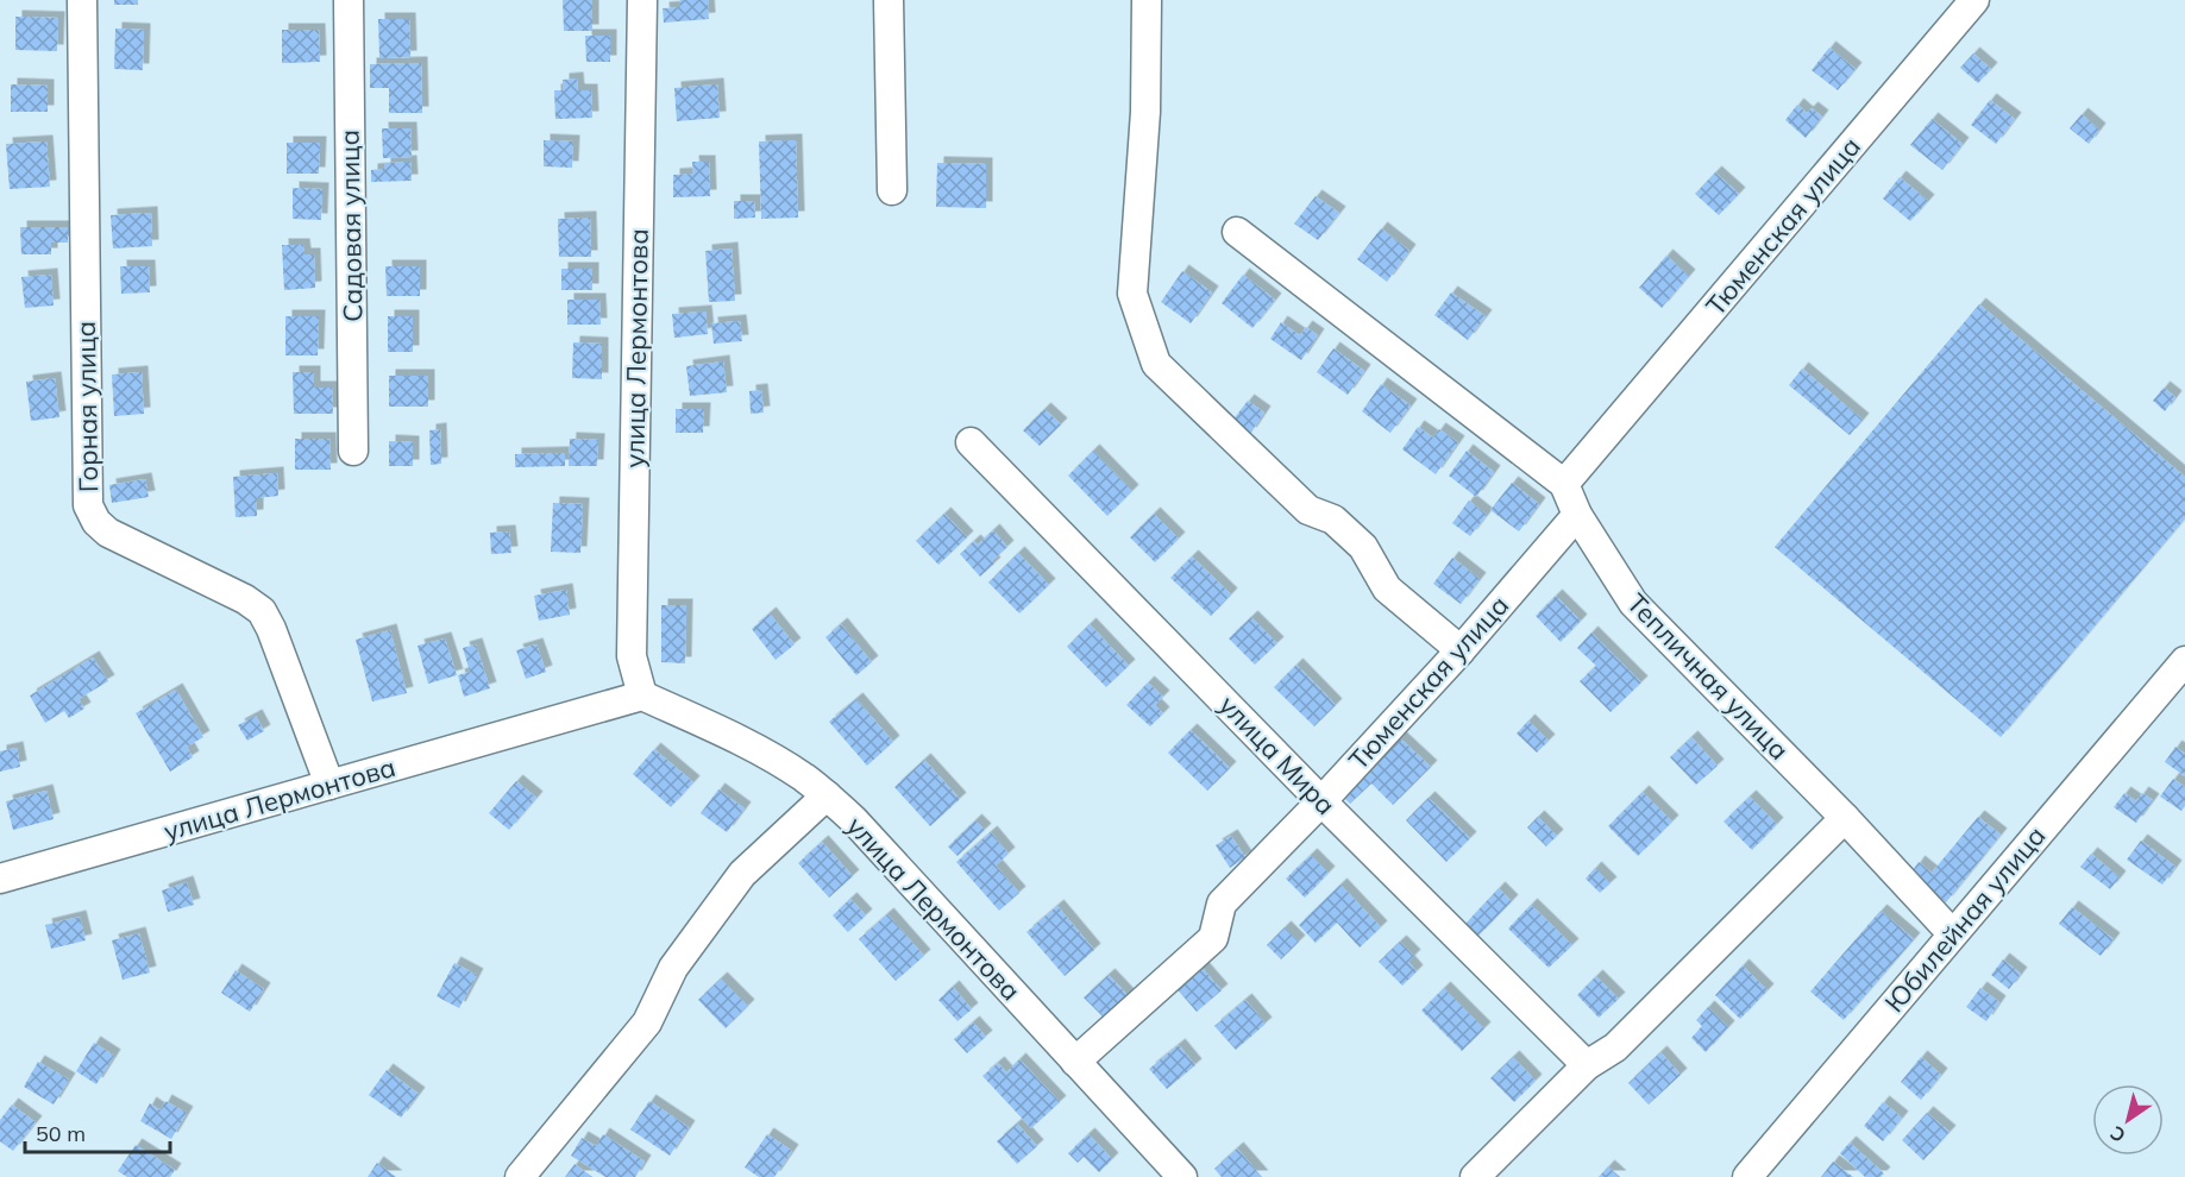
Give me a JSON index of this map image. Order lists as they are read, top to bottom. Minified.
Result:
{"streets":{"street":["Садовая улица","Тюменская улица","улица Лермонтова","Горная улица","Тепличная улица","улица Мира","Юбилейная улица"]},"crossings":[["Тюменская улица","улица Лермонтова"],["Тюменская улица","Тепличная улица"],["Тюменская улица","улица Мира"],["улица Лермонтова","Горная улица"],["Тепличная улица","Юбилейная улица"]],"scale_bar":"50 m","north":"bottom left"}
